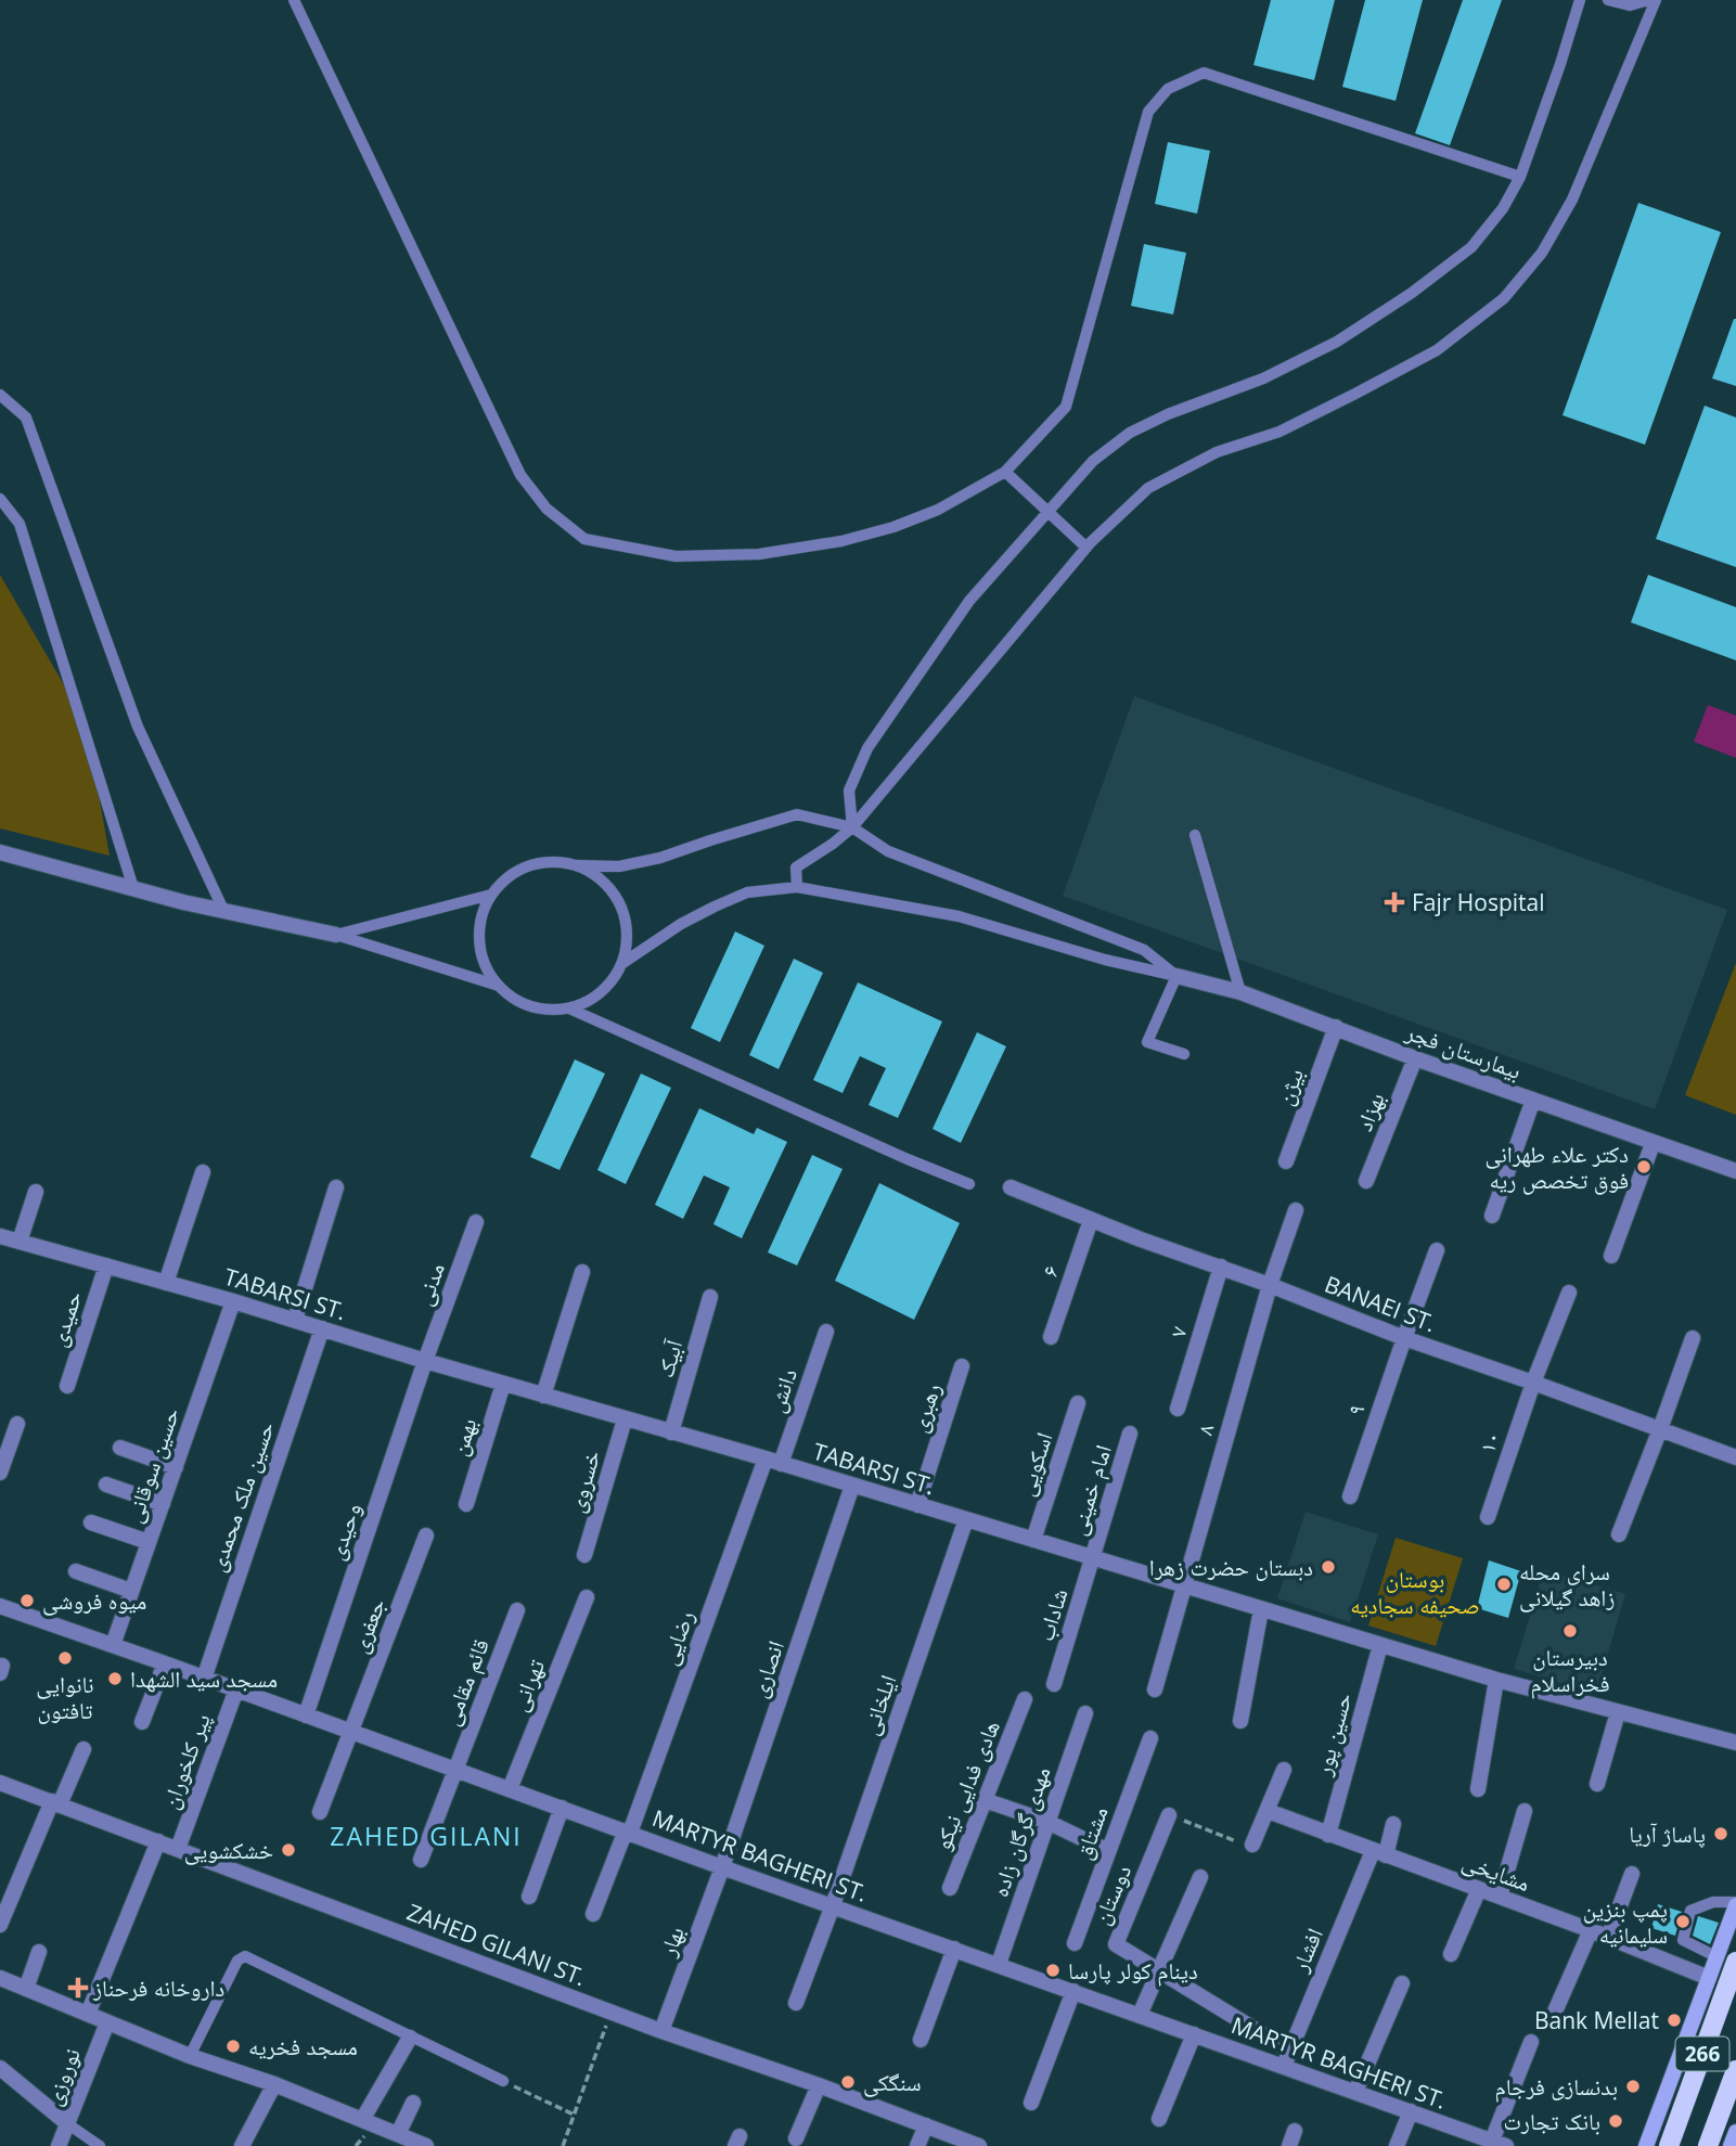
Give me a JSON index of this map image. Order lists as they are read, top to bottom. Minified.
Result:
{"streets":{"main road":["266"],"street":["بیمارستان فجر","بیژن","بهزاد","۶","مدنی","TABARSI ST.","BANAEI ST.","حمیدی","۷","آبیک","دانش","رهبری","۹","۸","بهمن","۱۰","اسکویی","حسین سوقانی","خسروی","امام خمینی","حسین ملک محمدی","وحیدی","شاداب","جعفری","رضایی","انصاری","قائم مقامی","تهرانی","ایلخانی","حسین پور","پیر کلخوران","هادی فدایی نیکو","مهدی گرگان زاده","مشتاق","MARTYR BAGHERI ST.","مشایخی","دوستان","بهار","ZAHED GILANI ST.","افشار","نوروزی"]},"crossings":[["بیمارستان فجر","بیژن"],["بیمارستان فجر","بهزاد"],["۶","BANAEI ST."],["مدنی","TABARSI ST."],["مدنی","وحیدی"],["TABARSI ST.","حمیدی"],["TABARSI ST.","آبیک"],["TABARSI ST.","دانش"],["TABARSI ST.","رهبری"],["TABARSI ST.","۸"],["TABARSI ST.","بهمن"],["TABARSI ST.","اسکویی"],["TABARSI ST.","حسین سوقانی"],["TABARSI ST.","خسروی"],["TABARSI ST.","امام خمینی"],["TABARSI ST.","حسین ملک محمدی"],["TABARSI ST.","وحیدی"],["TABARSI ST.","شاداب"],["TABARSI ST.","رضایی"],["TABARSI ST.","انصاری"],["TABARSI ST.","ایلخانی"],["TABARSI ST.","حسین پور"],["BANAEI ST.","۷"],["BANAEI ST.","۹"],["BANAEI ST.","۸"],["BANAEI ST.","۱۰"],["دانش","رضایی"],["حسین سوقانی","MARTYR BAGHERI ST."],["امام خمینی","شاداب"],["حسین ملک محمدی","MARTYR BAGHERI ST."],["وحیدی","MARTYR BAGHERI ST."],["جعفری","MARTYR BAGHERI ST."],["رضایی","MARTYR BAGHERI ST."],["انصاری","MARTYR BAGHERI ST."],["انصاری","بهار"],["قائم مقامی","MARTYR BAGHERI ST."],["تهرانی","MARTYR BAGHERI ST."],["ایلخانی","MARTYR BAGHERI ST."],["حسین پور","مشایخی"],["پیر کلخوران","MARTYR BAGHERI ST."],["پیر کلخوران","ZAHED GILANI ST."],["مهدی گرگان زاده","MARTYR BAGHERI ST."],["MARTYR BAGHERI ST.","بهار"],["MARTYR BAGHERI ST.","افشار"],["مشایخی","افشار"],["دوستان","افشار"],["بهار","ZAHED GILANI ST."]],"districts":["ZAHED GILANI"],"parks":["بوستان صحیفه سجادیه"],"places":{"health":["Fajr Hospital","داروخانه فرحناز"],"other":["دکتر علاء طهرانی فوق تخصص ریه","دبستان حضرت زهرا","سرای محله زاهد گیلانی","میوه فروشی","دبیرستان فخراسلام","نانوایی تافتون","مسجد سید الشهدا","پاساژ آریا","خشکشویی","پمپ بنزین سلیمانیه","دینام کولر پارسا","Bank Mellat","مسجد فخریه","سنگکی","بدنسازی فرجام","بانک تجارت"]}}
